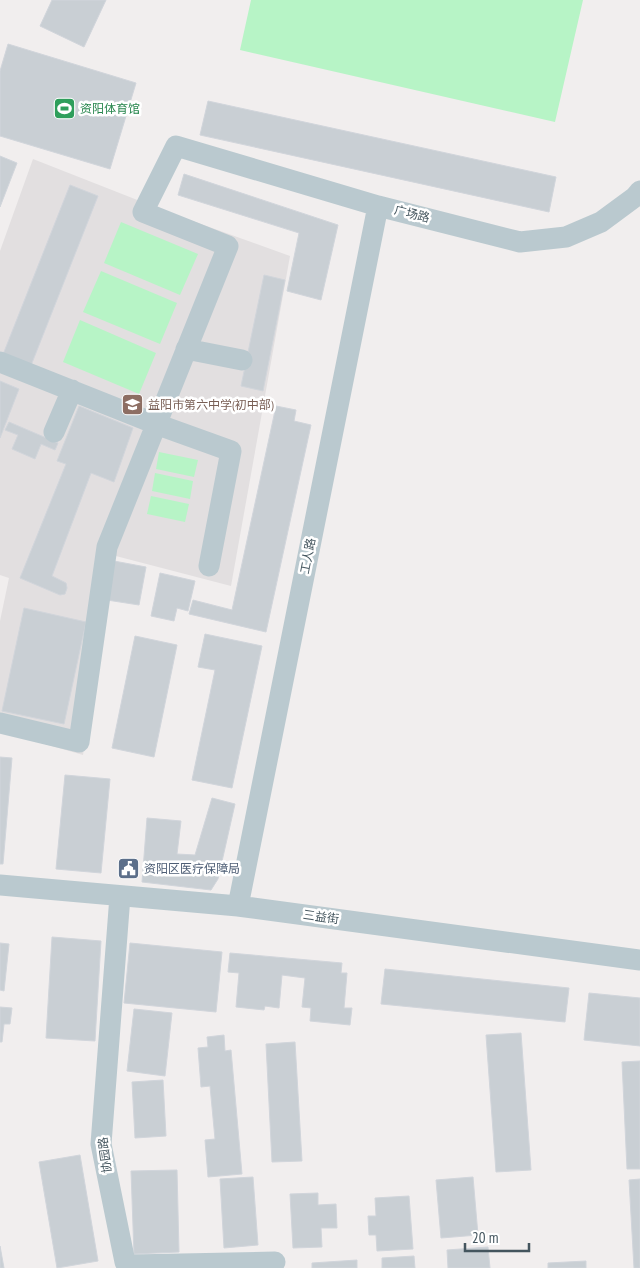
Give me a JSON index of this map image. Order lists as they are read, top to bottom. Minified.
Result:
{"streets":{"street":["广场路","工人路","三益街","协园路"]},"crossings":[["广场路","工人路"],["工人路","三益街"],["三益街","协园路"]],"places":{"sports":["资阳体育馆"],"school or university":["益阳市第六中学(初中部)"],"public building":["资阳区医疗保障局"]},"scale_bar":"20 m"}
